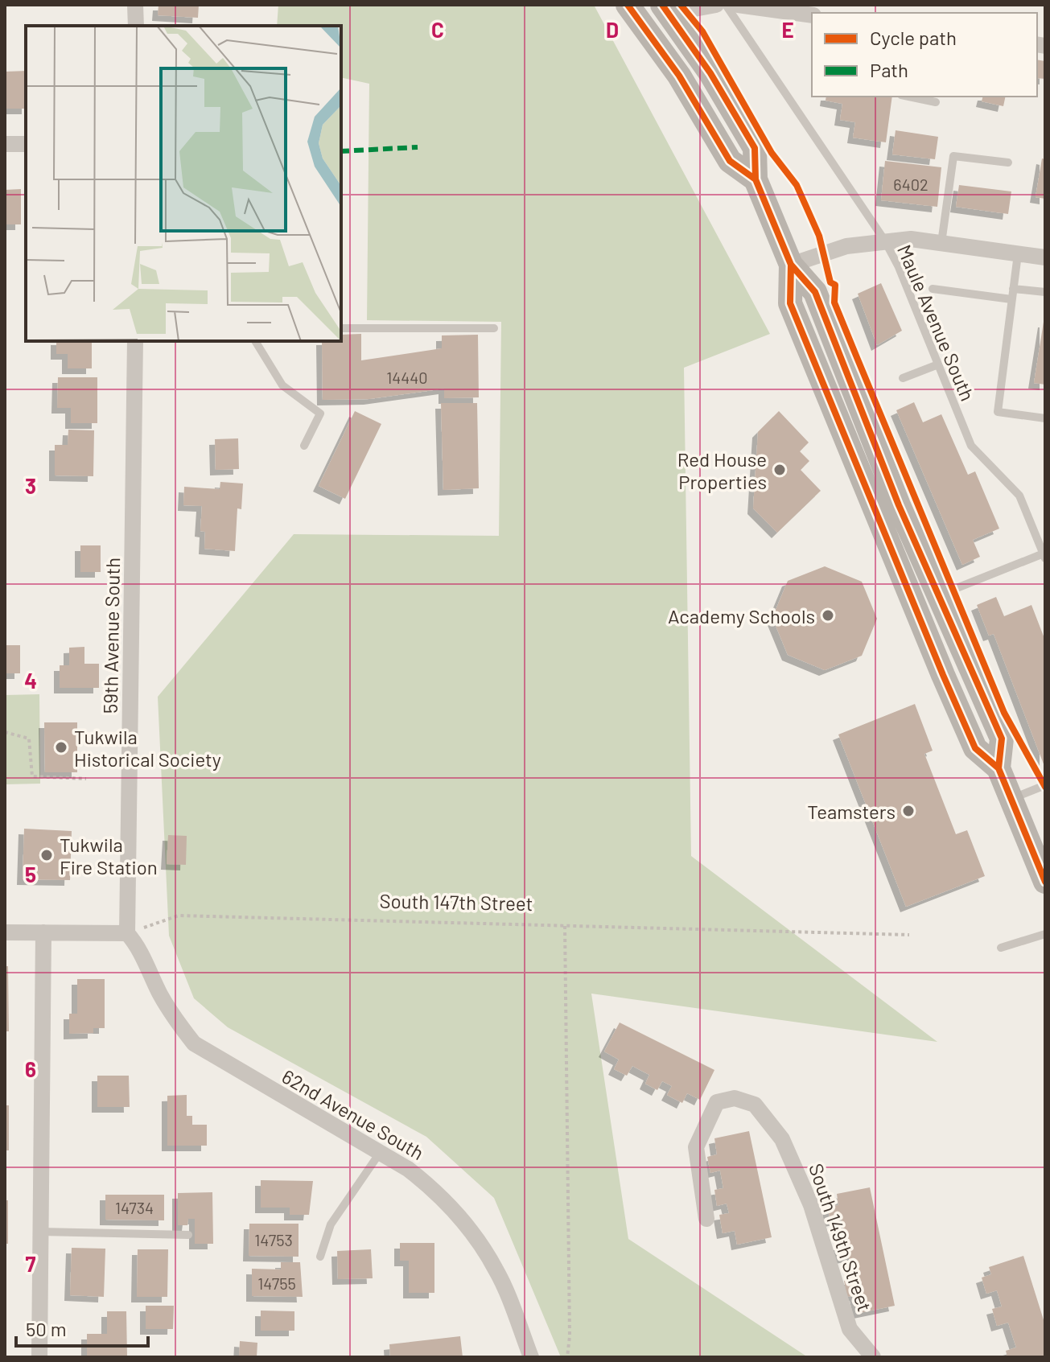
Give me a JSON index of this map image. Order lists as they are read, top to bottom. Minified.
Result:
{"streets":{"street":["59th Avenue South","62nd Avenue South","South 149th Street"],"lane":["Maule Avenue South"],"path":["South 147th Street"]},"crossings":[["59th Avenue South","South 147th Street"],["59th Avenue South","62nd Avenue South"],["South 147th Street","62nd Avenue South"]],"places":["Red House Properties","Academy Schools","Tukwila Historical Society","Teamsters","Tukwila Fire Station"],"house_numbers":["6402","14440","14734","14753","14755"],"legend":["Cycle path","Path"],"scale_bar":"50 m","grid":{"columns":["C","D","E"],"rows":["3","4","5","6","7"]}}
